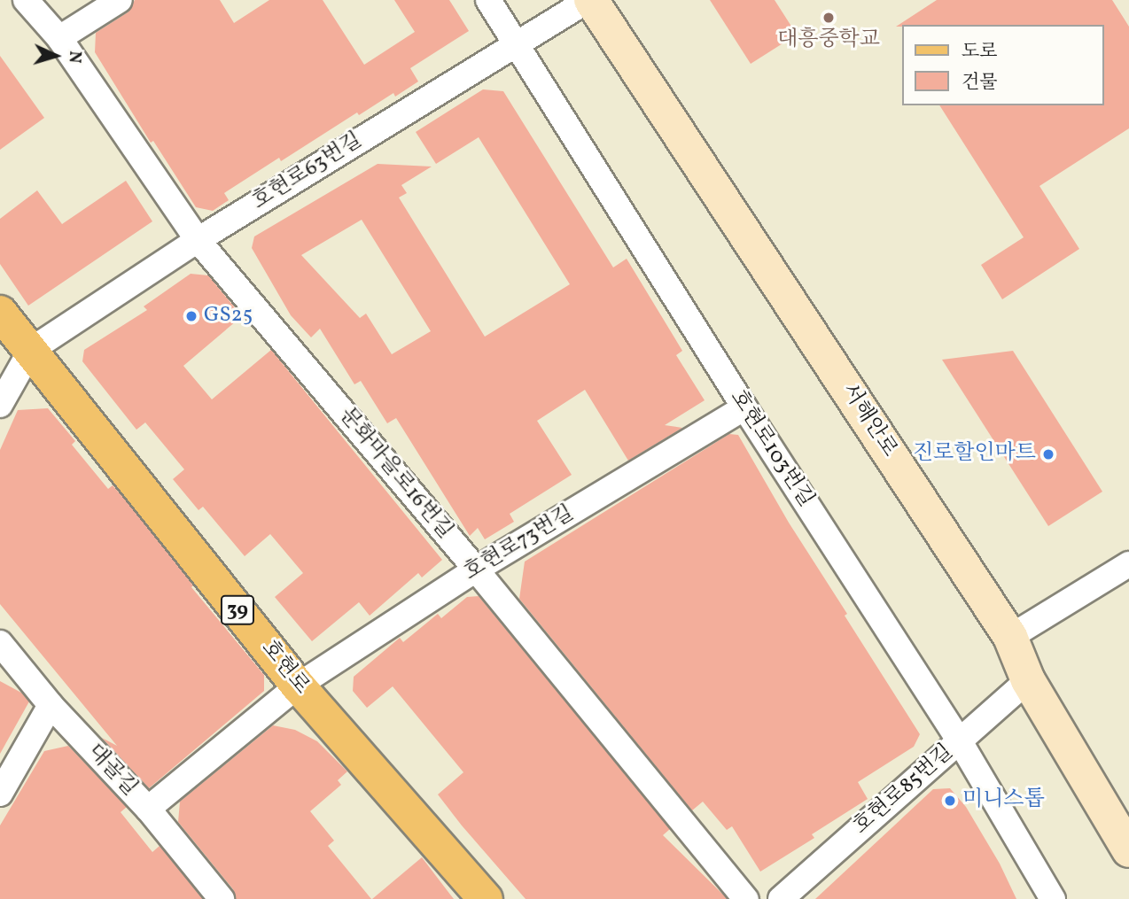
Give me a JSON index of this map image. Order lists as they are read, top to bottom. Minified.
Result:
{"streets":{"main road":["서해안로","39","호현로"],"street":["호현로63번길","호현로103번길","문화마을로16번길","호현로73번길","대골길","호현로85번길"]},"crossings":[["호현로63번길","서해안로"],["호현로63번길","호현로103번길"],["호현로63번길","문화마을로16번길"],["호현로63번길","호현로"],["서해안로","호현로85번길"],["호현로103번길","호현로73번길"],["호현로103번길","호현로85번길"],["문화마을로16번길","호현로73번길"],["호현로73번길","호현로"],["호현로73번길","대골길"]],"places":["대흥중학교","GS25","진로할인마트","미니스톱"],"legend":["도로","건물"],"north":"right"}
